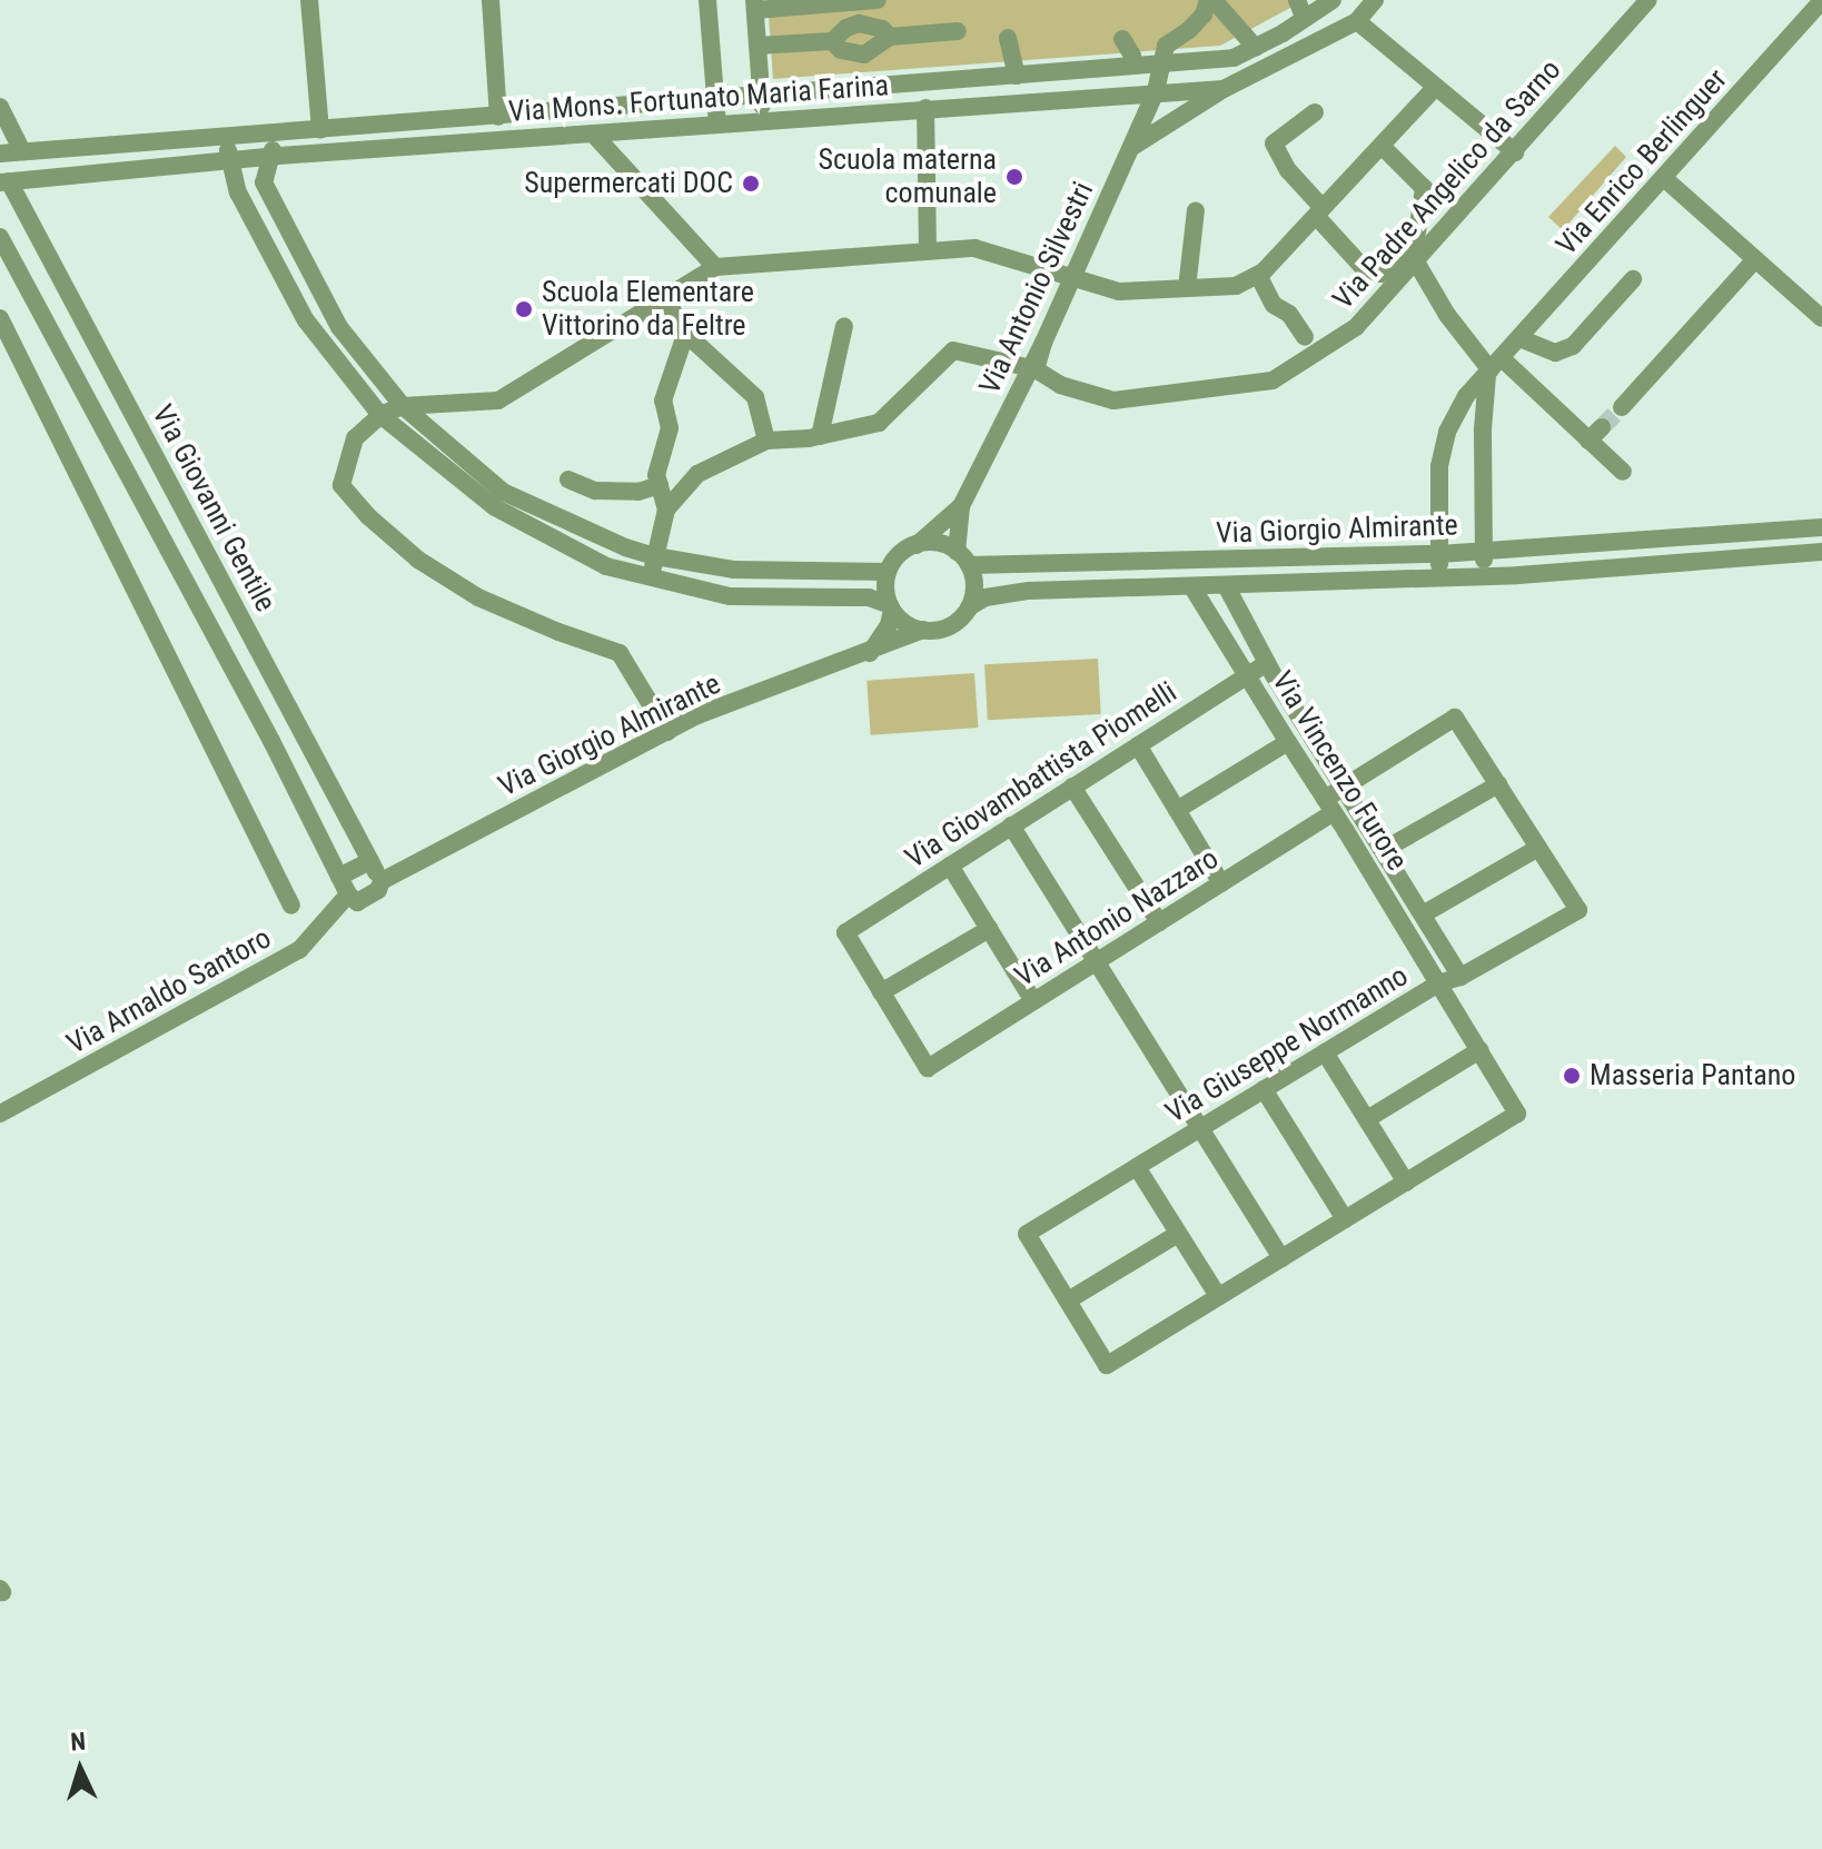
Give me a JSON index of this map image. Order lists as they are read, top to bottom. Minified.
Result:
{"streets":{"street":["Via Mons. Fortunato Maria Farina","Via Enrico Berlinguer","Via Padre Angelico da Sarno","Via Antonio Silvestri","Via Giovanni Gentile","Via Giorgio Almirante","Via Vincenzo Furore","Via Giovambattista Piomelli","Via Antonio Nazzaro","Via Arnaldo Santoro","Via Giuseppe Normanno"]},"crossings":[["Via Mons. Fortunato Maria Farina","Via Antonio Silvestri"],["Via Mons. Fortunato Maria Farina","Via Giovanni Gentile"],["Via Enrico Berlinguer","Via Giorgio Almirante"],["Via Padre Angelico da Sarno","Via Antonio Silvestri"],["Via Antonio Silvestri","Via Giorgio Almirante"],["Via Giovanni Gentile","Via Giorgio Almirante"],["Via Giovanni Gentile","Via Arnaldo Santoro"],["Via Giorgio Almirante","Via Vincenzo Furore"],["Via Giorgio Almirante","Via Arnaldo Santoro"],["Via Vincenzo Furore","Via Giovambattista Piomelli"],["Via Vincenzo Furore","Via Antonio Nazzaro"],["Via Vincenzo Furore","Via Giuseppe Normanno"],["Via Giovambattista Piomelli","Via Antonio Nazzaro"]],"places":["Scuola materna comunale","Supermercati DOC","Scuola Elementare Vittorino da Feltre","Masseria Pantano"],"north":"top"}
